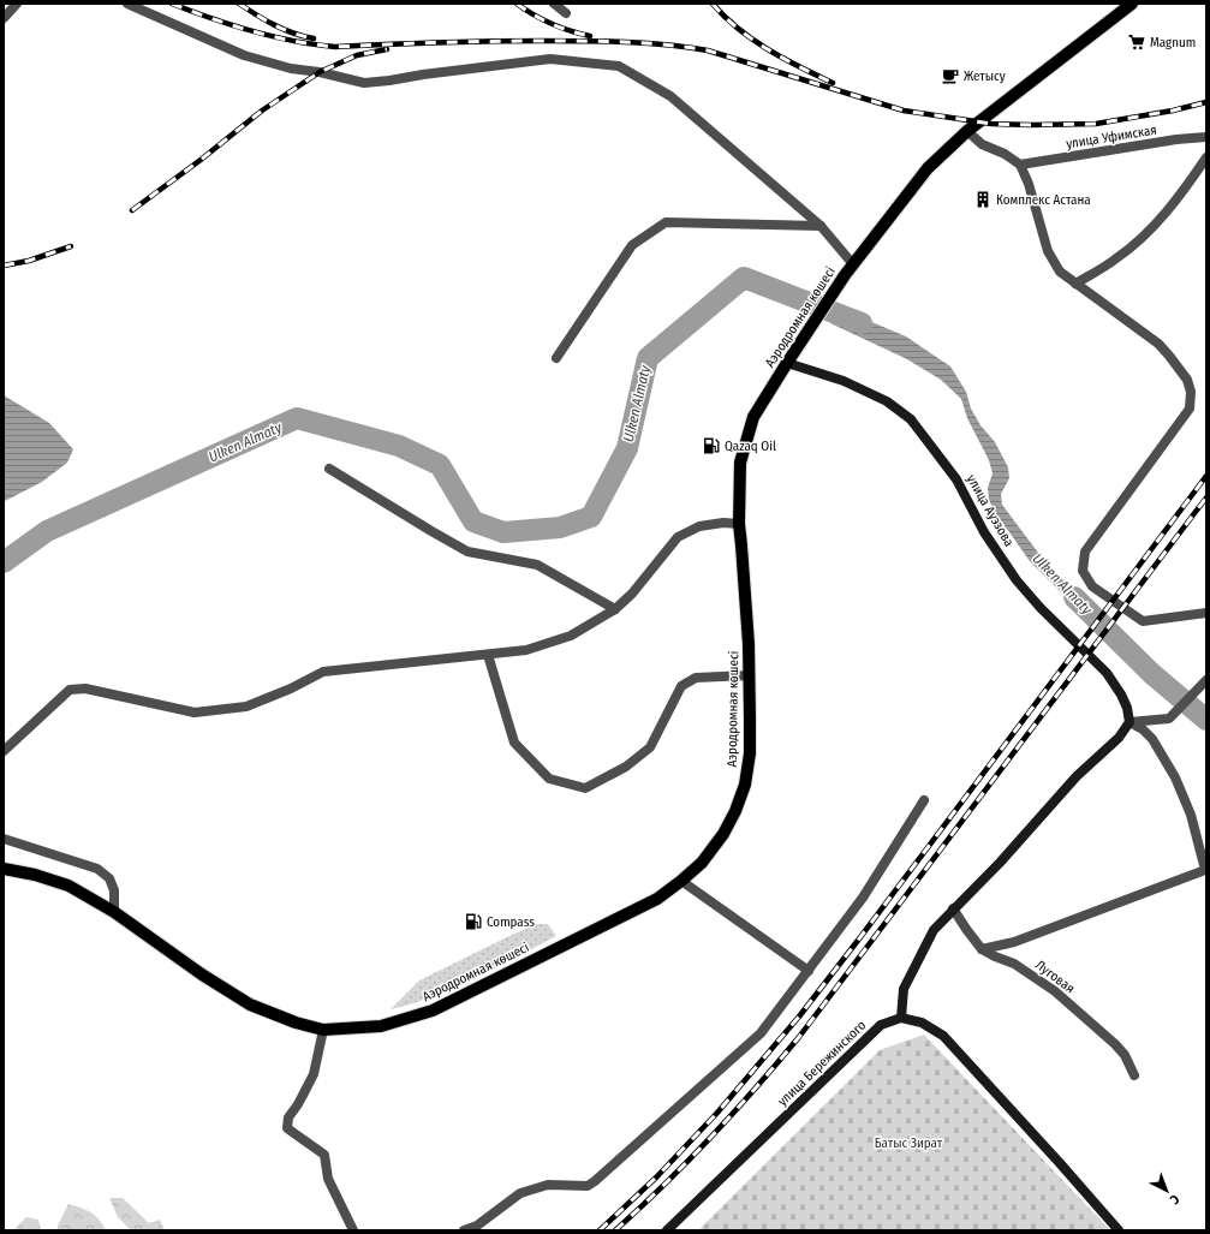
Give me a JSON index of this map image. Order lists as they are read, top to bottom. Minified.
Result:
{"streets":{"main road":["Аэродромная көшесі","улица Ауэзова","улица Бережинского"],"street":["улица Уфимская","Луговая"]},"crossings":[["Аэродромная көшесі","улица Ауэзова"]],"water":["Ulken Almaty"],"parks":["Батыс Зират"],"places":{"supermarket":["Magnum"],"cafe":["Жетысу"],"building":["Комплекс Астана"],"fuel station":["Qazaq Oil","Compass"]},"north":"bottom right"}
